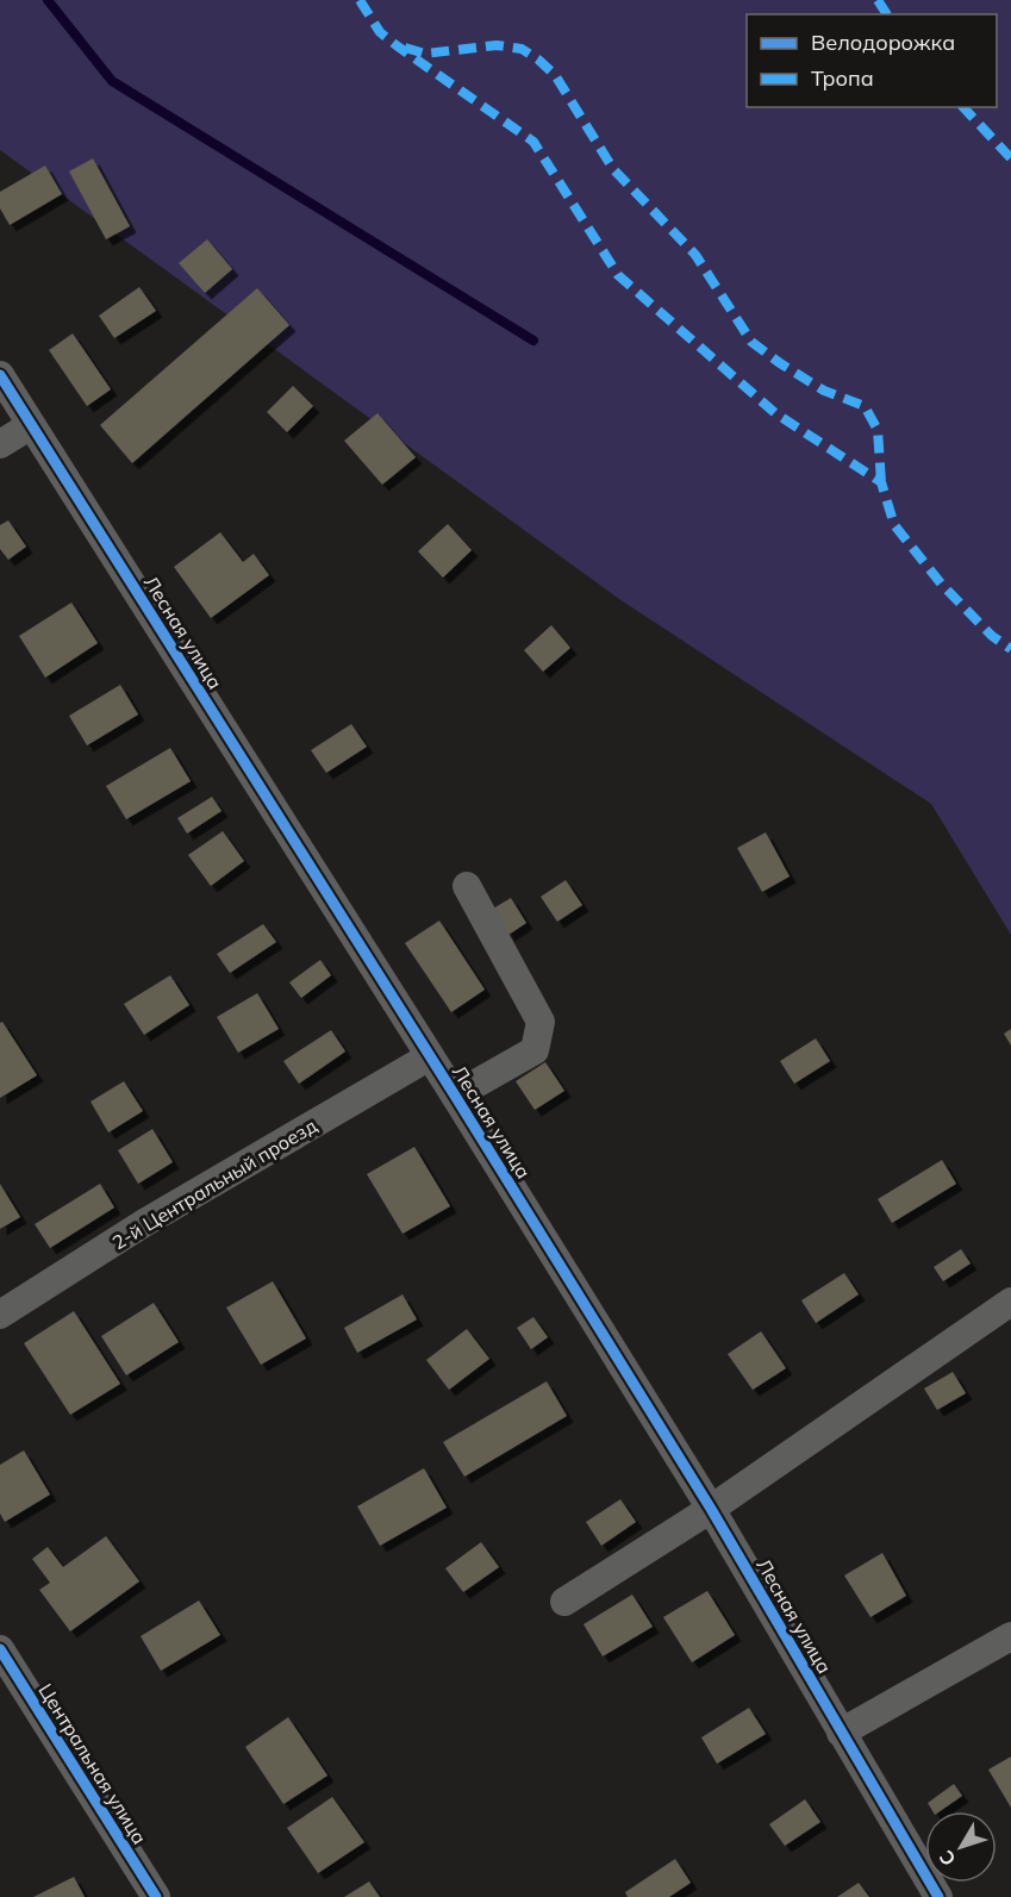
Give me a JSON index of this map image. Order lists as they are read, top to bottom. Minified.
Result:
{"streets":{"street":["Лесная улица","2-й Центральный проезд","Центральная улица"]},"crossings":[["Лесная улица","2-й Центральный проезд"]],"legend":["Велодорожка","Тропа"],"north":"bottom left"}
